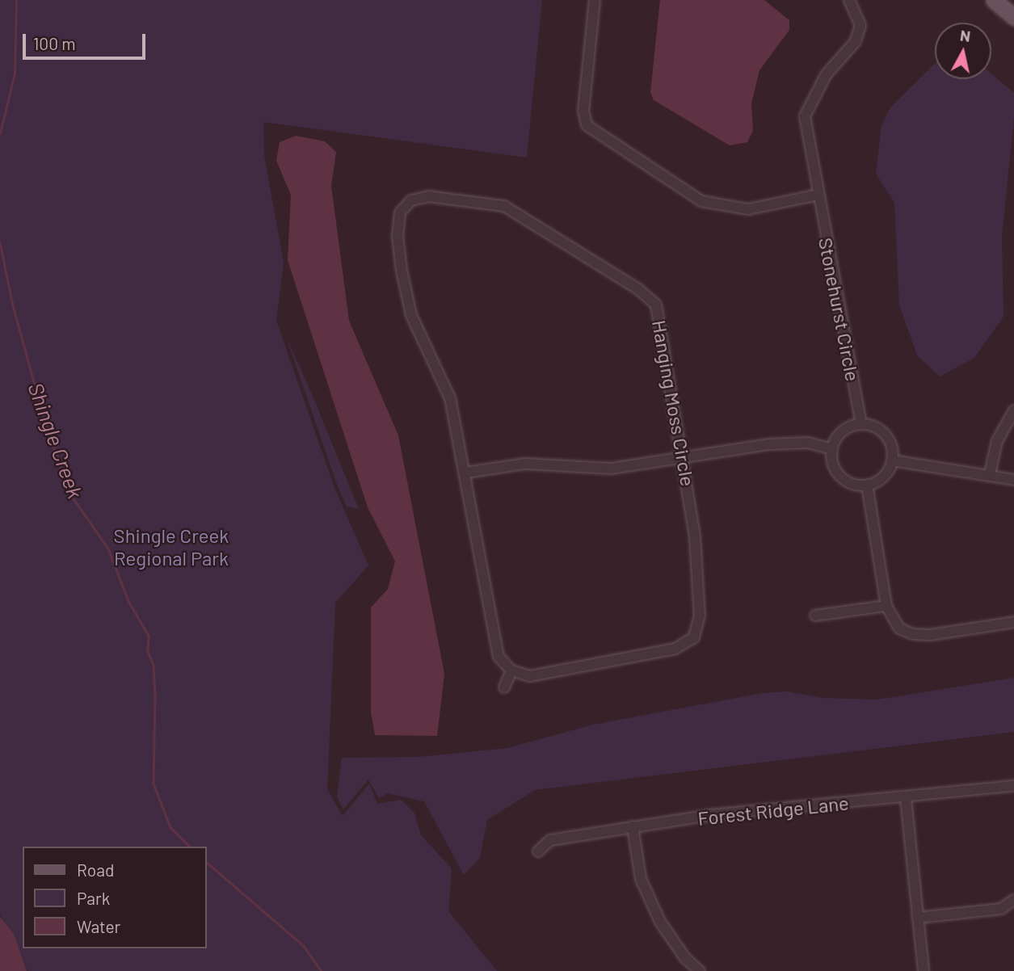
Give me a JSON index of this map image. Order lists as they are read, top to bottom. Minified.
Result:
{"streets":{"street":["Stonehurst Circle","Hanging Moss Circle","Forest Ridge Lane"]},"water":["Shingle Creek"],"parks":["Shingle Creek Regional Park"],"legend":["Road","Park","Water"],"scale_bar":"100 m","north":"top"}
